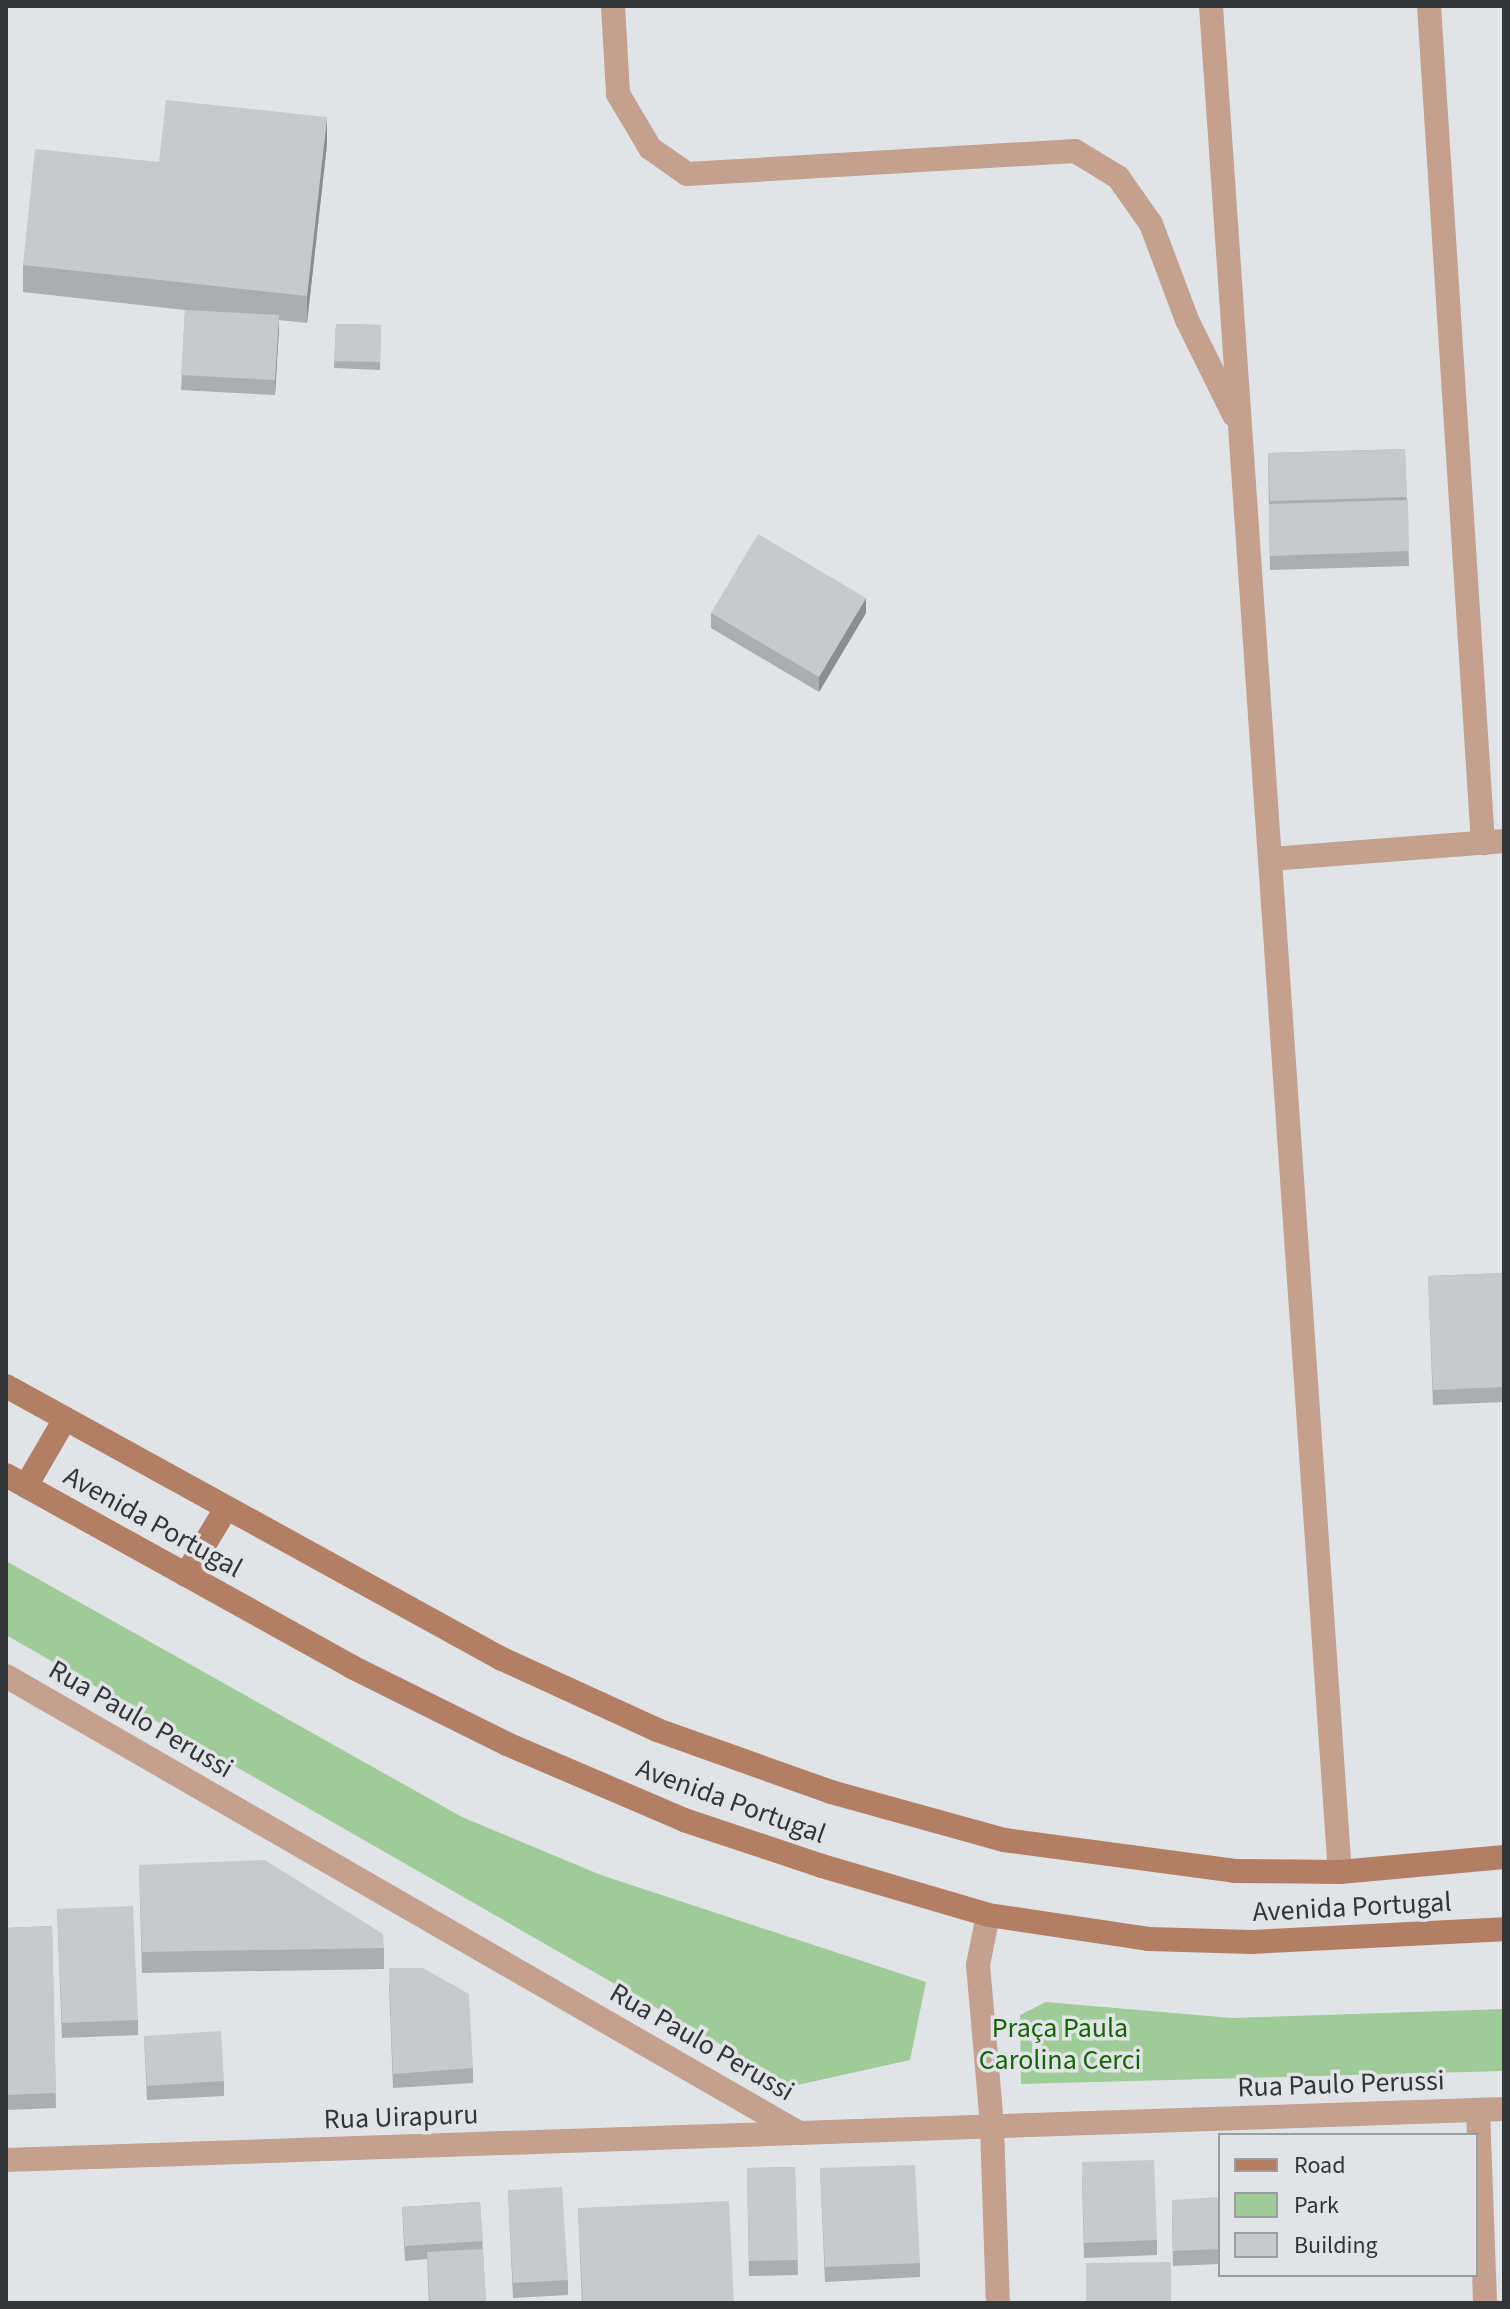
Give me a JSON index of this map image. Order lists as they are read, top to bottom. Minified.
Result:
{"streets":{"main road":["Avenida Portugal"],"street":["Rua Paulo Perussi","Rua Uirapuru"]},"crossings":[["Rua Paulo Perussi","Rua Uirapuru"]],"parks":["Praça Paula Carolina Cerci"],"legend":["Road","Park","Building"]}
